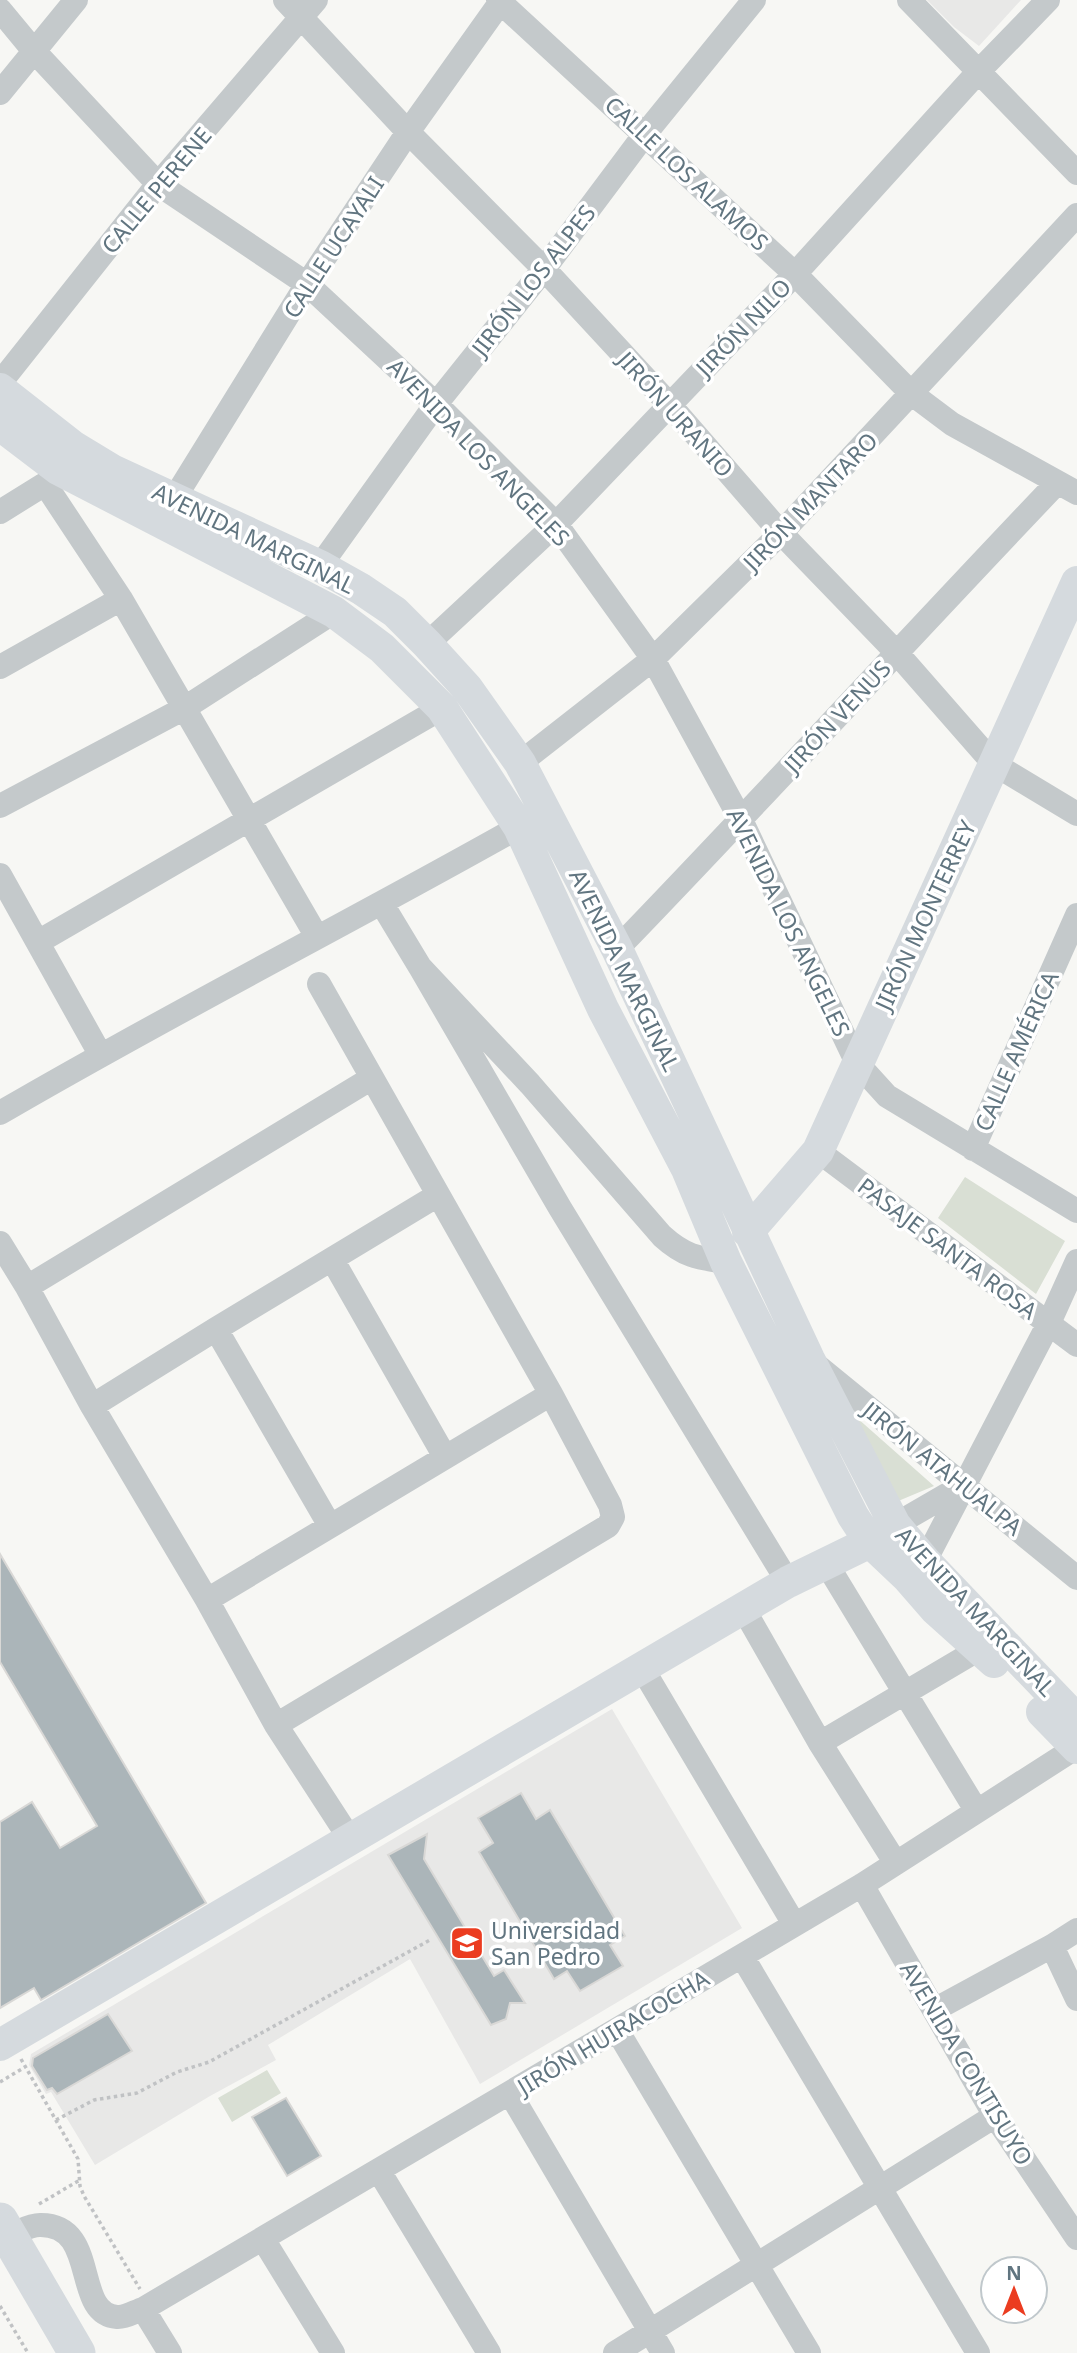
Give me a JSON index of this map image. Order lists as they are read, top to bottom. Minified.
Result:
{"streets":{"main road":["AVENIDA MARGINAL","JIRÓN MONTERREY"],"street":["CALLE LOS ALAMOS","CALLE PERENE","CALLE UCAYALI","JIRÓN LOS ALPES","JIRÓN NILO","JIRÓN URANIO","AVENIDA LOS ANGELES","JIRÓN MANTARO","JIRÓN VENUS","CALLE AMÉRICA","PASAJE SANTA ROSA","JIRÓN ATAHUALPA","JIRÓN HUIRACOCHA","AVENIDA CONTISUYO"]},"crossings":[["CALLE LOS ALAMOS","CALLE UCAYALI"],["CALLE LOS ALAMOS","JIRÓN LOS ALPES"],["CALLE LOS ALAMOS","JIRÓN NILO"],["CALLE LOS ALAMOS","JIRÓN MANTARO"],["CALLE LOS ALAMOS","JIRÓN VENUS"],["CALLE PERENE","JIRÓN URANIO"],["CALLE PERENE","AVENIDA LOS ANGELES"],["CALLE UCAYALI","JIRÓN URANIO"],["CALLE UCAYALI","AVENIDA LOS ANGELES"],["CALLE UCAYALI","AVENIDA MARGINAL"],["JIRÓN LOS ALPES","JIRÓN URANIO"],["JIRÓN LOS ALPES","AVENIDA LOS ANGELES"],["JIRÓN LOS ALPES","AVENIDA MARGINAL"],["JIRÓN NILO","JIRÓN URANIO"],["JIRÓN NILO","AVENIDA LOS ANGELES"],["JIRÓN NILO","AVENIDA MARGINAL"],["JIRÓN URANIO","JIRÓN MANTARO"],["JIRÓN URANIO","JIRÓN VENUS"],["JIRÓN URANIO","JIRÓN MONTERREY"],["AVENIDA LOS ANGELES","JIRÓN MANTARO"],["AVENIDA LOS ANGELES","JIRÓN VENUS"],["AVENIDA LOS ANGELES","JIRÓN MONTERREY"],["AVENIDA LOS ANGELES","CALLE AMÉRICA"],["JIRÓN MANTARO","AVENIDA MARGINAL"],["AVENIDA MARGINAL","JIRÓN VENUS"],["AVENIDA MARGINAL","JIRÓN MONTERREY"],["AVENIDA MARGINAL","JIRÓN ATAHUALPA"],["AVENIDA MARGINAL","JIRÓN HUIRACOCHA"],["JIRÓN MONTERREY","PASAJE SANTA ROSA"],["JIRÓN HUIRACOCHA","AVENIDA CONTISUYO"]],"places":{"school or university":["Universidad San Pedro"]},"north":"top"}
